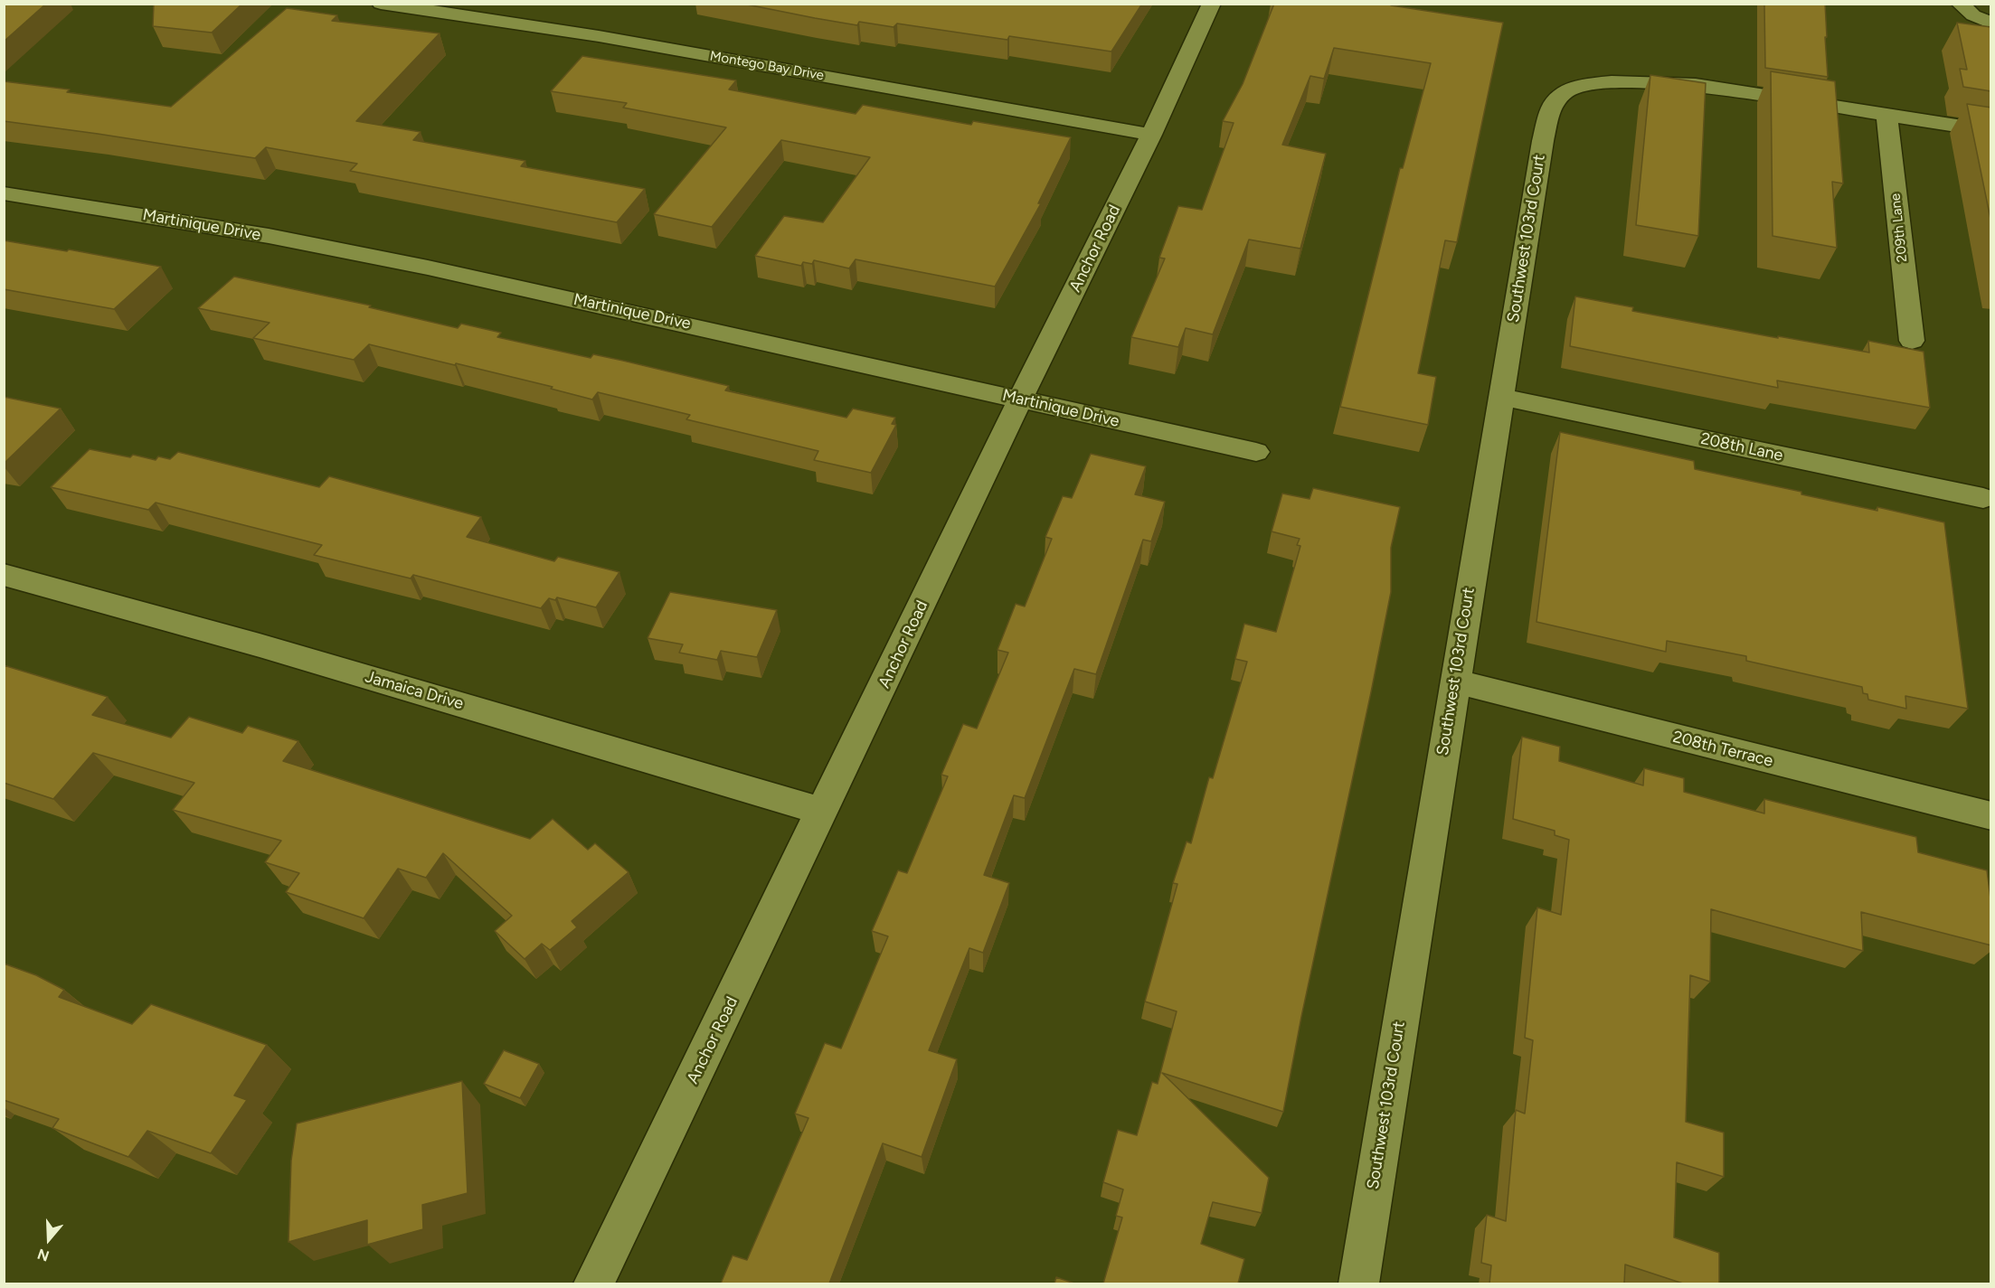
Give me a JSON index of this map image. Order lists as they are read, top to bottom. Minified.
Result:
{"streets":{"street":["Montego Bay Drive","Martinique Drive","209th Lane","Southwest 103rd Court","Anchor Road","208th Lane","Jamaica Drive","208th Terrace"]},"crossings":[["Montego Bay Drive","Anchor Road"],["Martinique Drive","Anchor Road"],["209th Lane","Southwest 103rd Court"],["Southwest 103rd Court","208th Lane"],["Southwest 103rd Court","208th Terrace"],["Anchor Road","Jamaica Drive"]],"north":"bottom"}
